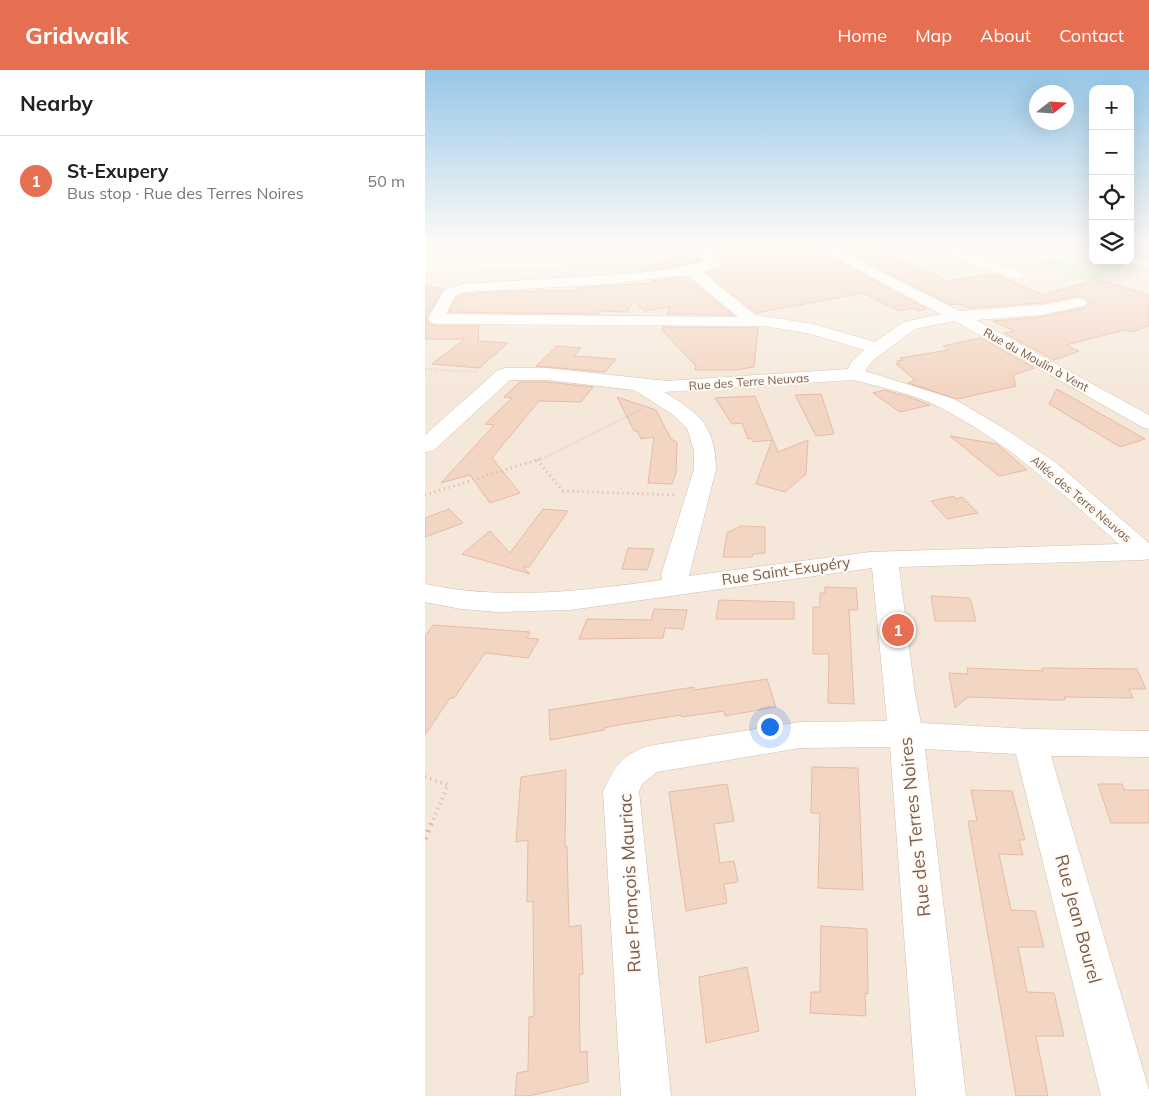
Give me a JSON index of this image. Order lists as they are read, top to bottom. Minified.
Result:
{"streets":{"street":["Rue du Moulin à Vent","Rue des Terre Neuvas","Allée des Terre Neuvas","Rue Saint-Exupéry","Rue des Terres Noires","Rue François Mauriac","Rue Jean Bourel"]},"crossings":[["Rue des Terre Neuvas","Allée des Terre Neuvas"],["Allée des Terre Neuvas","Rue Saint-Exupéry"],["Rue Saint-Exupéry","Rue des Terres Noires"],["Rue des Terres Noires","Rue François Mauriac"]],"north":"right","page":{"header":"Gridwalk","nav":["Home","Map","About","Contact"],"heading":"Nearby","map_buttons":["+","−"],"list":[{"mark":"1","name":"St-Exupery","note":"Bus stop · Rue des Terres Noires","value":"50 m"}],"pins":"1"}}
